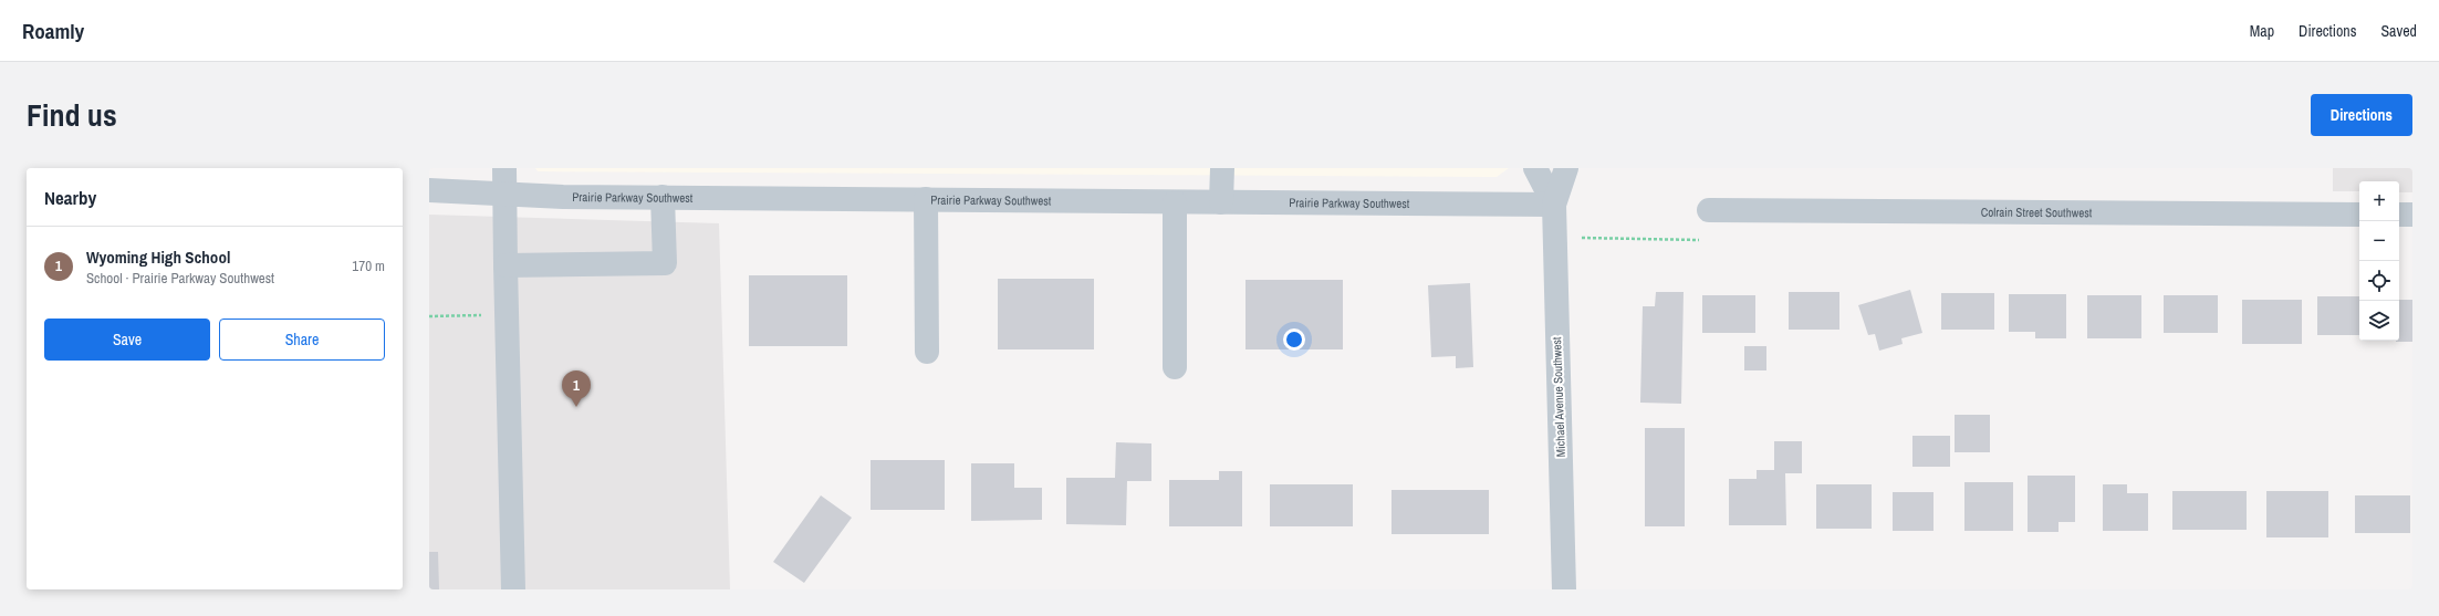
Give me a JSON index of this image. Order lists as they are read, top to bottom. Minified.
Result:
{"streets":{"street":["Prairie Parkway Southwest","Colrain Street Southwest","Michael Avenue Southwest"]},"crossings":[["Prairie Parkway Southwest","Michael Avenue Southwest"]],"page":{"header":"Roamly","nav":["Map","Directions","Saved"],"title":"Find us","buttons":["Directions",["Save","Share"]],"heading":"Nearby","map_buttons":["+","−"],"list":[{"mark":"1","name":"Wyoming High School","note":"School · Prairie Parkway Southwest","value":"170 m"}],"pins":"1"}}
